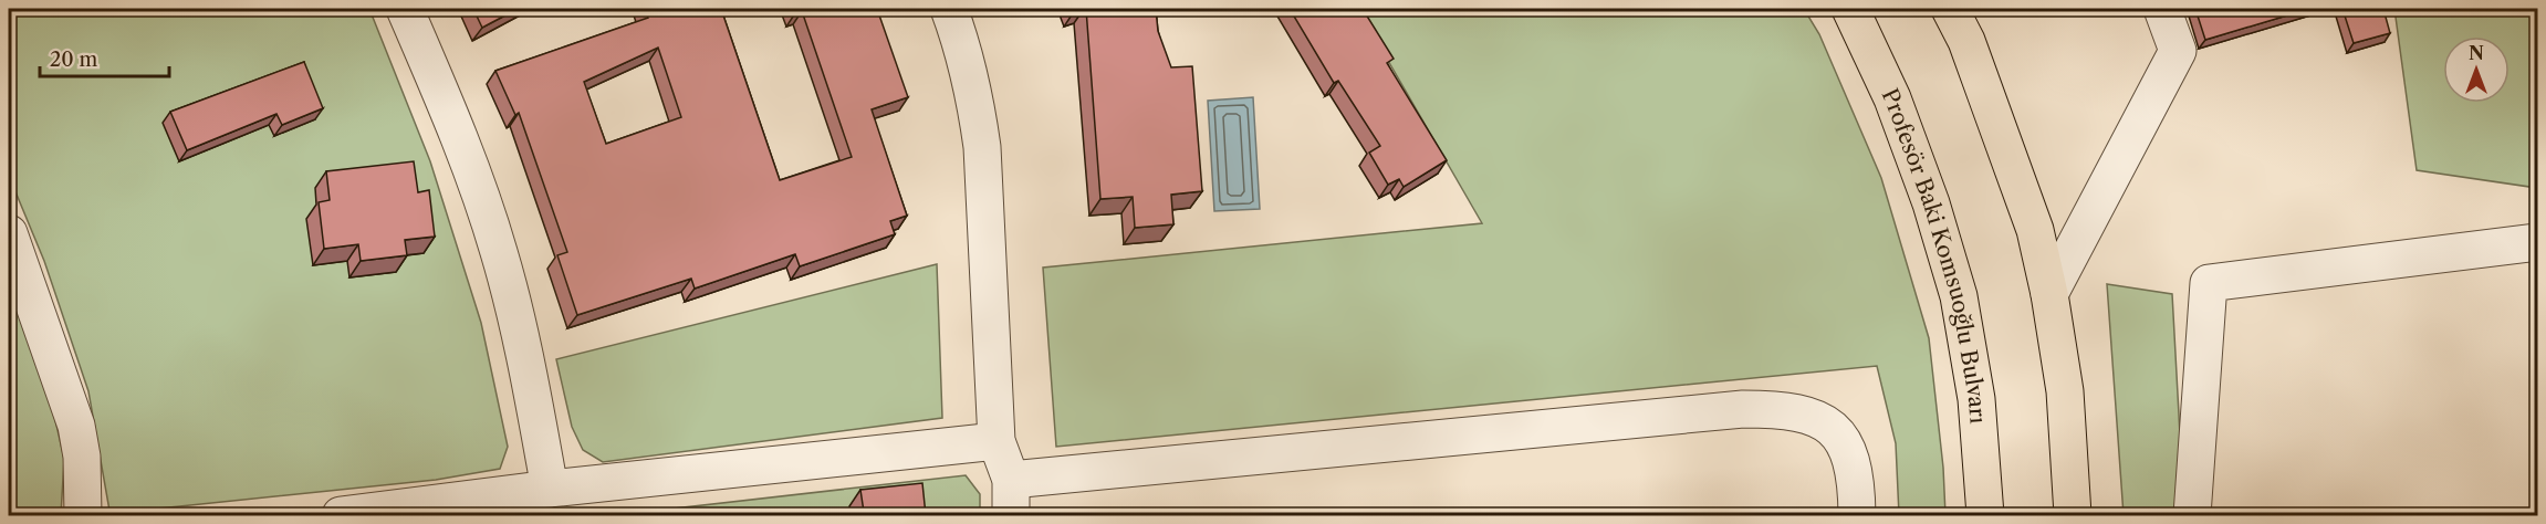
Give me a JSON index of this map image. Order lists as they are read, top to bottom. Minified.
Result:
{"streets":{"main road":["Profesör Baki Komsuoğlu Bulvarı"]},"scale_bar":"20 m","north":"top"}
